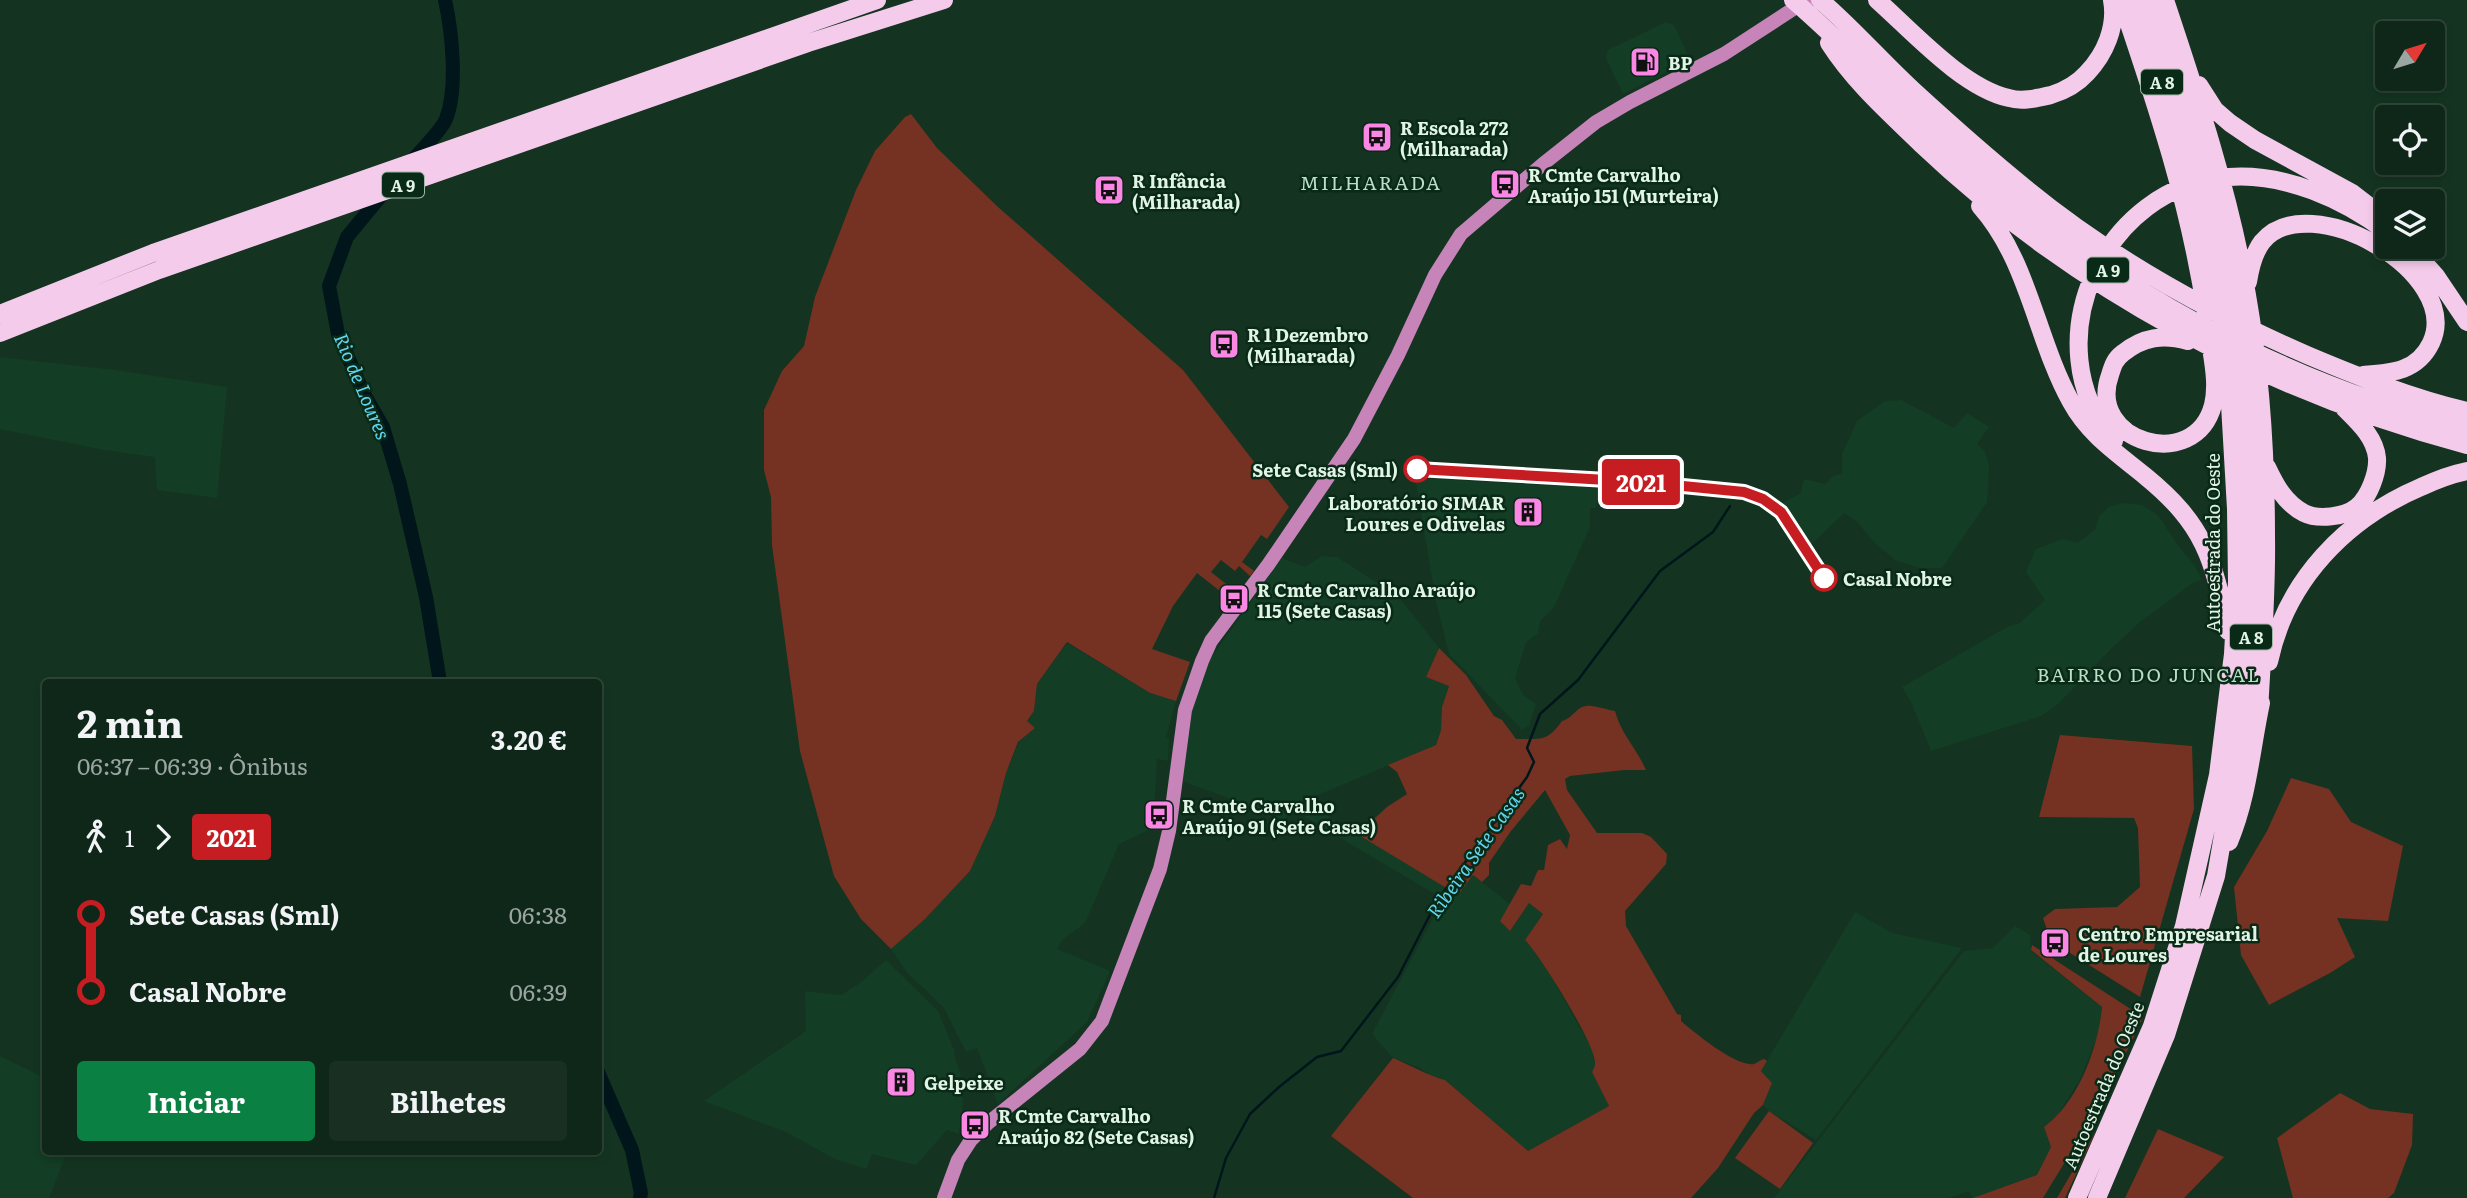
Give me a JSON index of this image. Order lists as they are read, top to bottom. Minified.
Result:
{"streets":{"highway":["A 8","A 9","Autoestrada do Oeste"]},"districts":["MILHARADA","BAIRRO DO JUNCAL"],"water":["Rio de Loures","Ribeira Sete Casas"],"places":{"fuel station":["BP"],"bus stop":["R Escola 272 (Milharada)","R Cmte Carvalho Araújo 151 (Murteira)","R Infância (Milharada)","R 1 Dezembro (Milharada)","R Cmte Carvalho Araújo 115 (Sete Casas)","R Cmte Carvalho Araújo 91 (Sete Casas)","Centro Empresarial de Loures","R Cmte Carvalho Araújo 82 (Sete Casas)"],"other":["Sete Casas (Sml)","Casal Nobre"],"building":["Laboratório SIMAR Loures e Odivelas","Gelpeixe"]},"lines":["bus line 2021"],"north":"top right","page":{"on_map":"2021","heading":["2 min","06:37 – 06:39 · Ônibus","3.20 €"],"legs":["1","2021"],"list":[{"name":"Sete Casas (Sml)","value":"06:38"},{"name":"Casal Nobre","value":"06:39"}],"buttons":["Iniciar","Bilhetes"]}}
